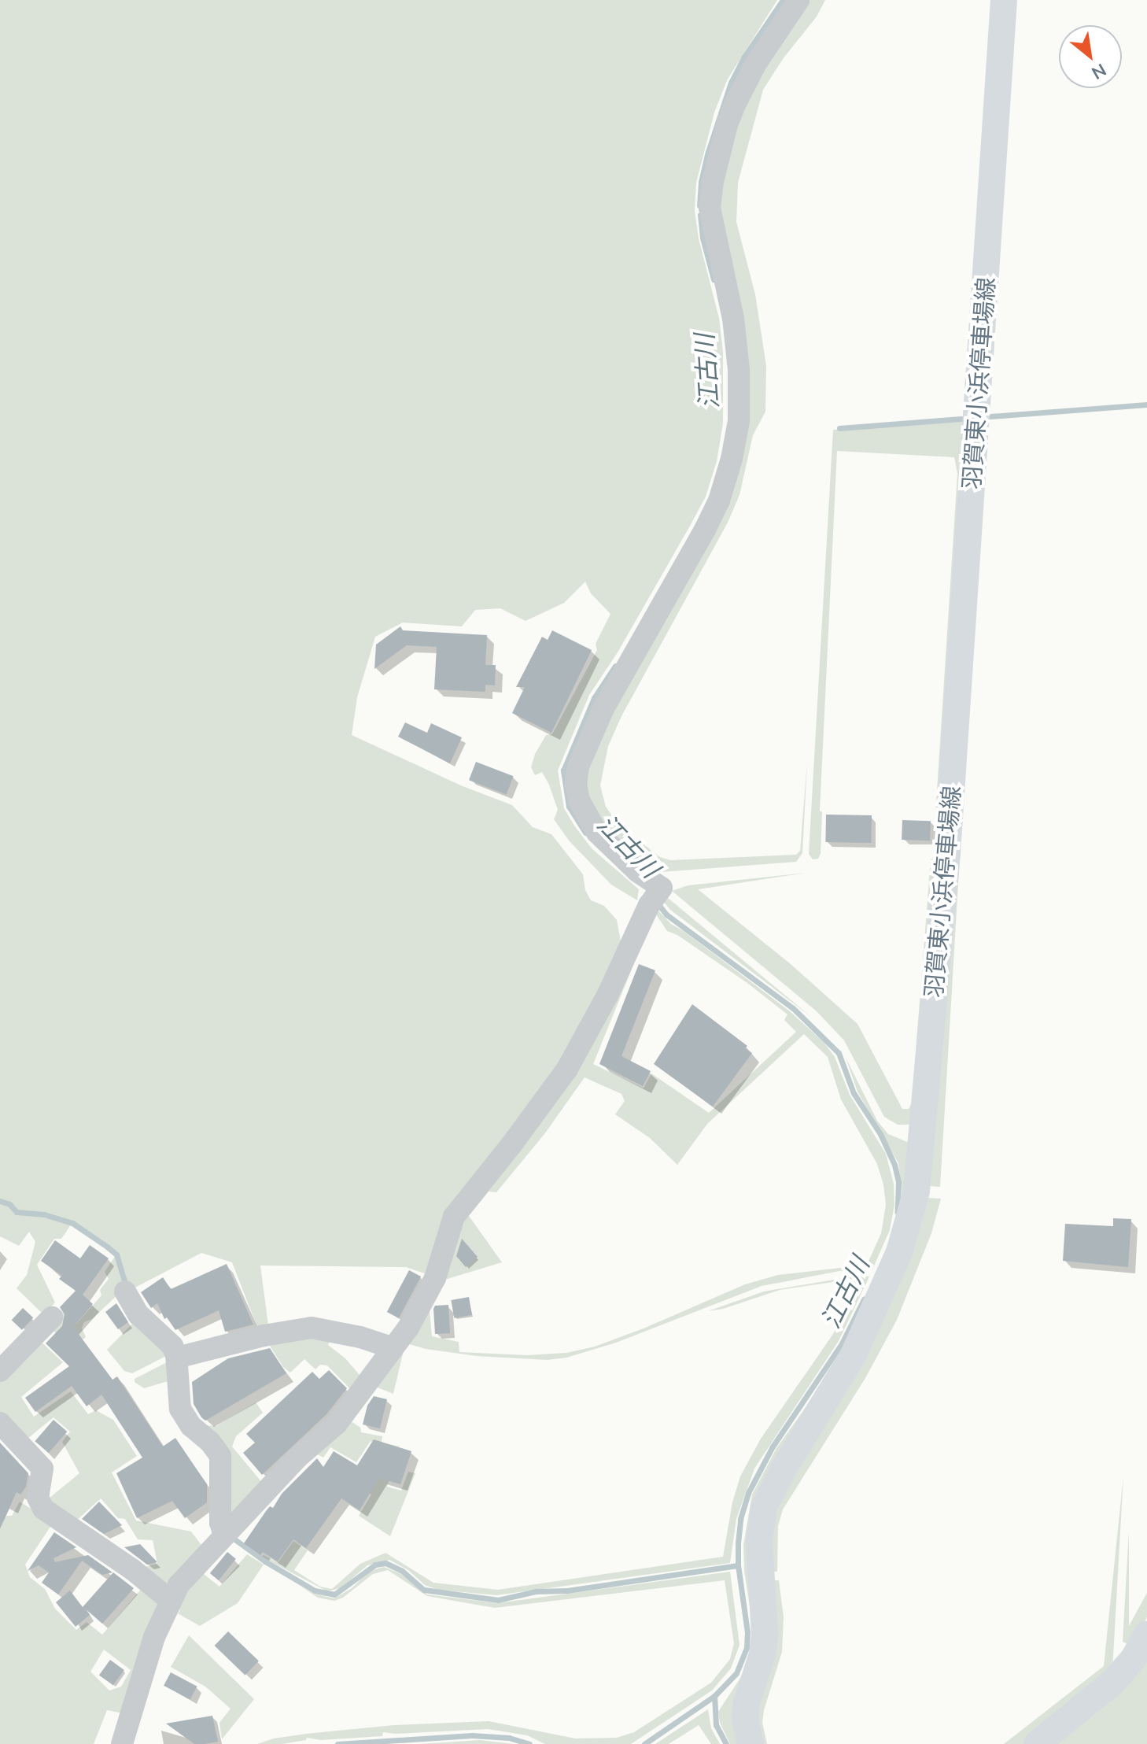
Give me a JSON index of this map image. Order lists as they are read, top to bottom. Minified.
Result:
{"streets":{"main road":["羽賀東小浜停車場線"]},"water":["江古川"],"north":"bottom right"}
